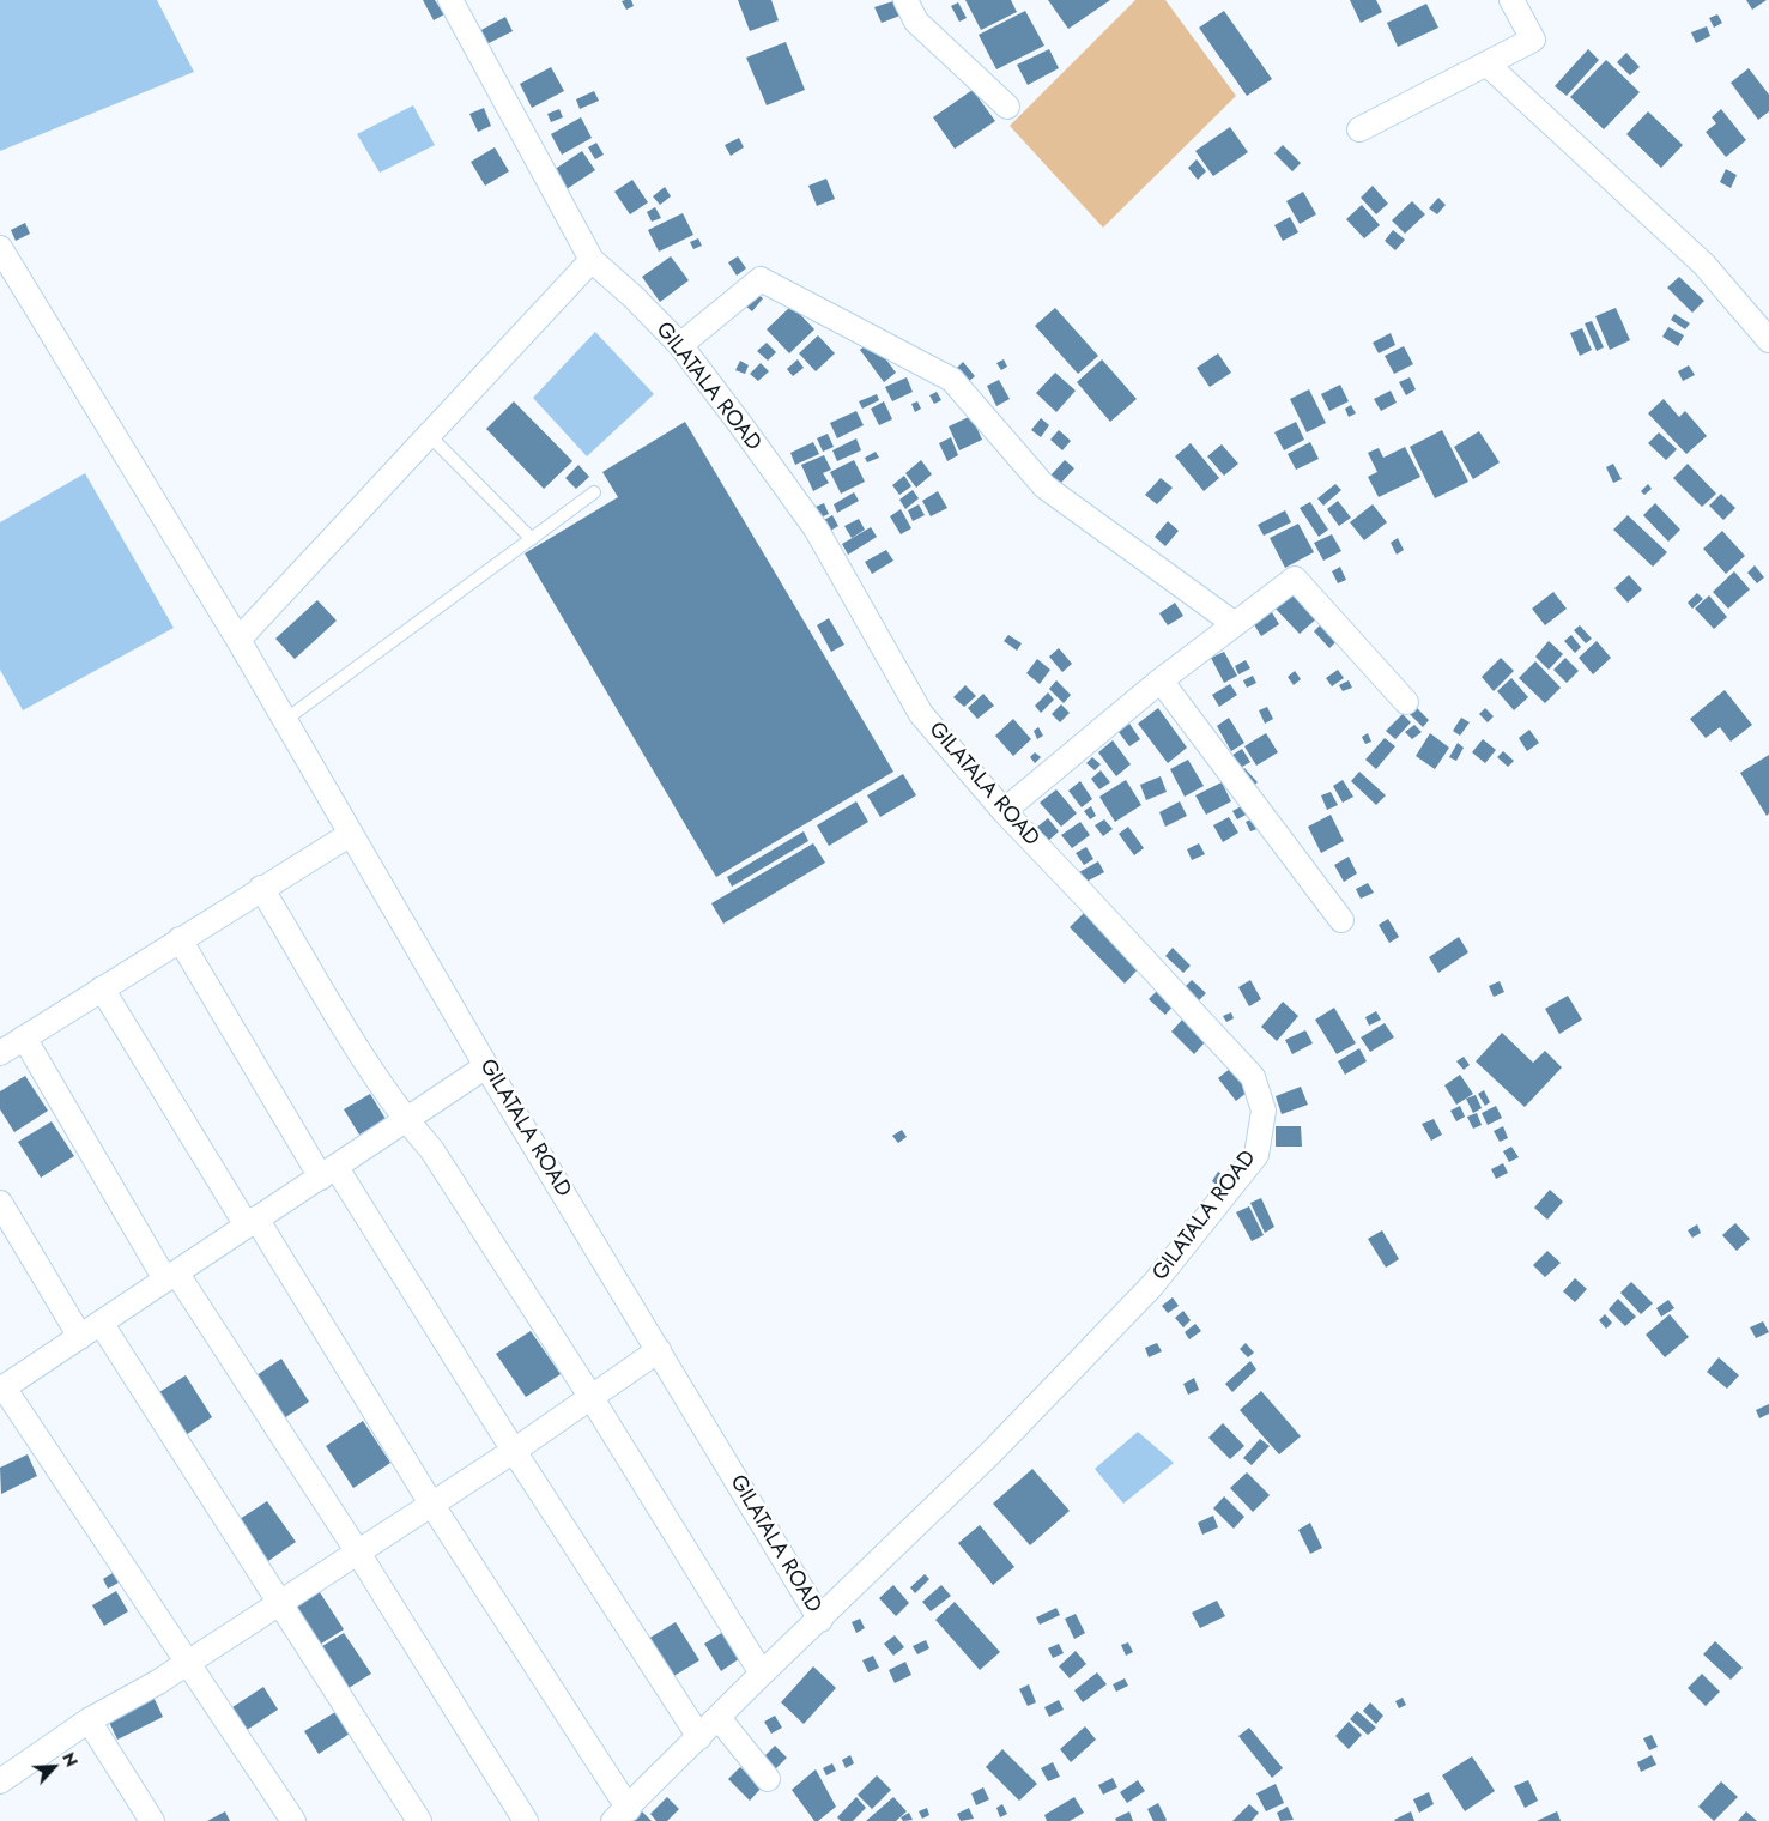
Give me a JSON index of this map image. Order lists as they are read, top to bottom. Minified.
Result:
{"streets":{"street":["GILATALA ROAD"]},"north":"top right"}
